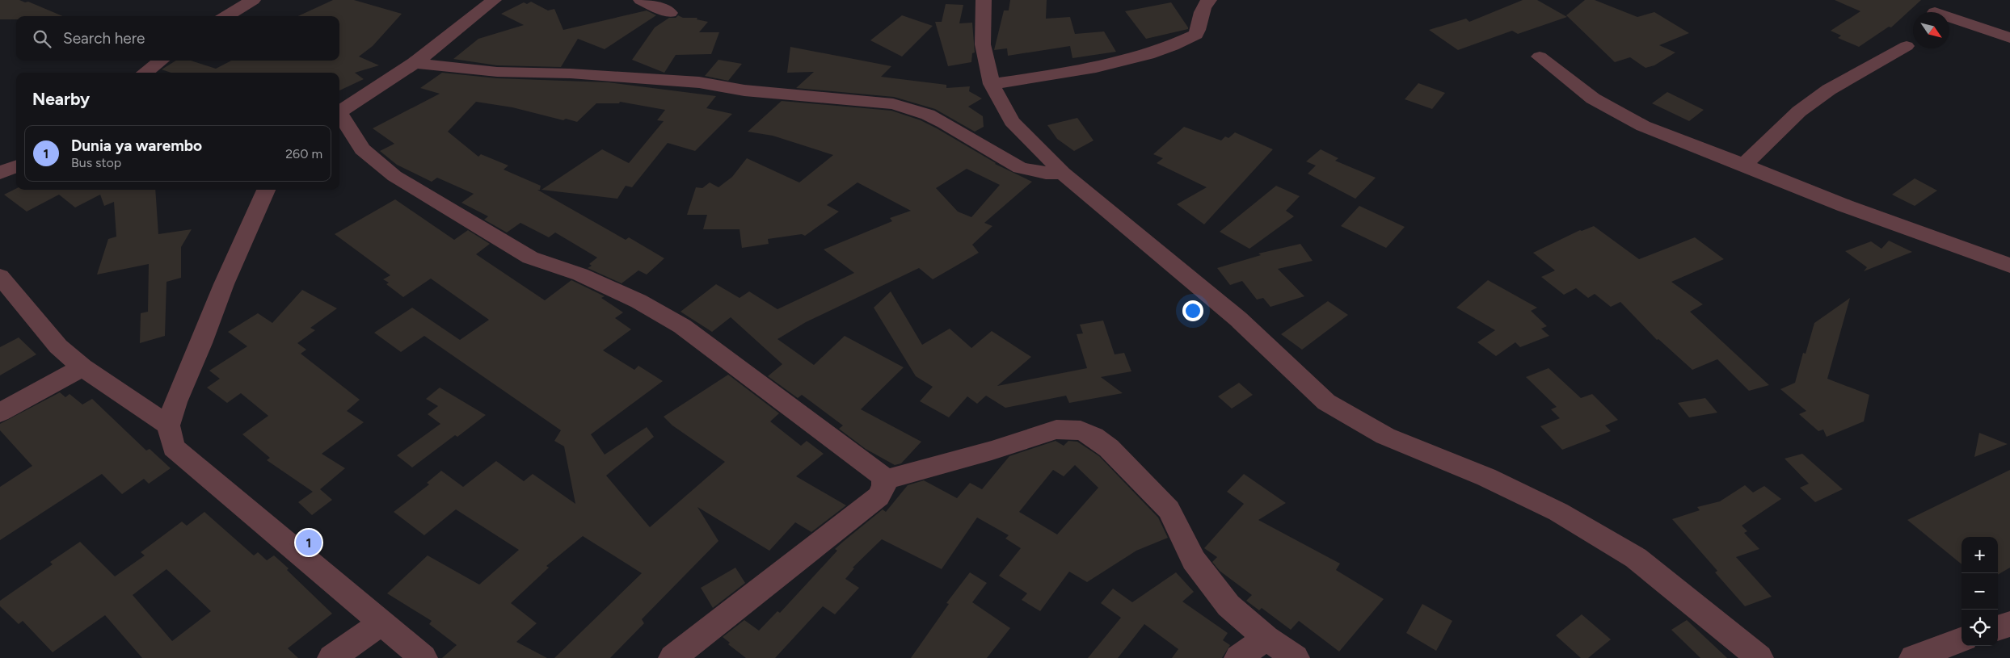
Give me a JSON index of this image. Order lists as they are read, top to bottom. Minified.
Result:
{"north":"bottom right","page":{"search":"Search here","heading":"Nearby","list":[{"mark":"1","name":"Dunia ya warembo","note":"Bus stop","value":"260 m"}],"pins":"1","map_buttons":["+","−"]}}
